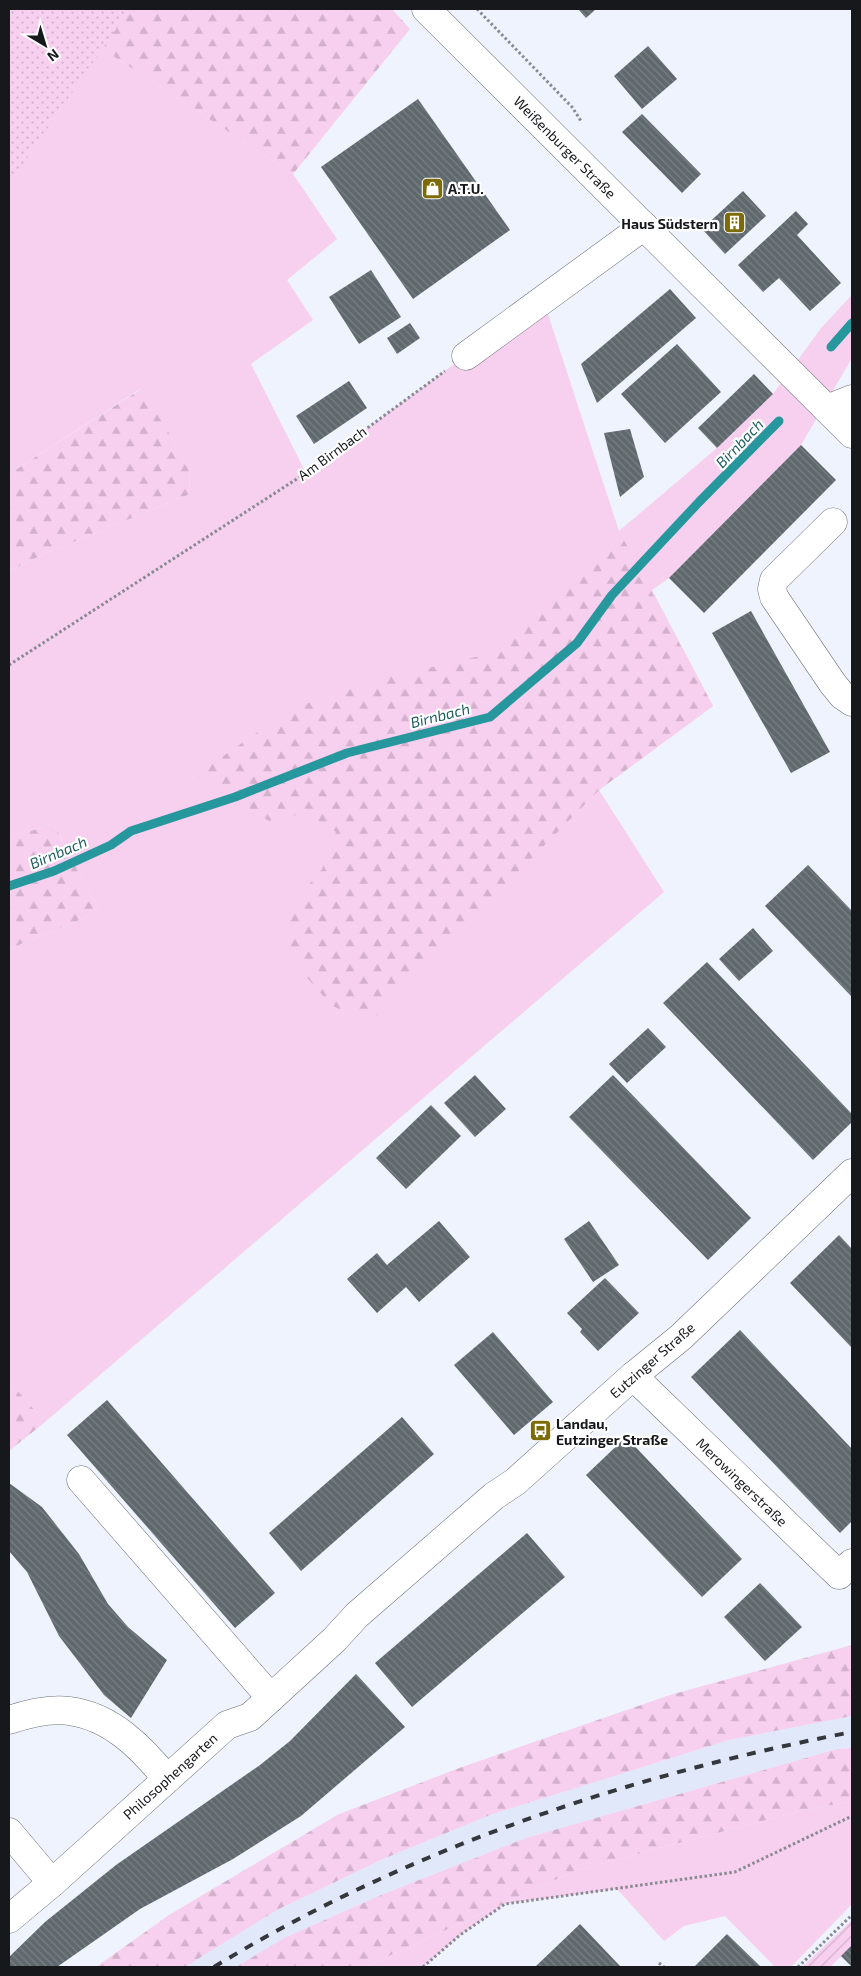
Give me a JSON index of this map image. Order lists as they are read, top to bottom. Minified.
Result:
{"streets":{"street":["Weißenburger Straße","Eutzinger Straße","Merowingerstraße","Philosophengarten"],"path":["Am Birnbach"]},"crossings":[["Eutzinger Straße","Merowingerstraße"],["Eutzinger Straße","Philosophengarten"]],"water":["Birnbach"],"places":{"shop":["A.T.U."],"building":["Haus Südstern"],"bus stop":["Landau, Eutzinger Straße"]},"north":"bottom right"}
